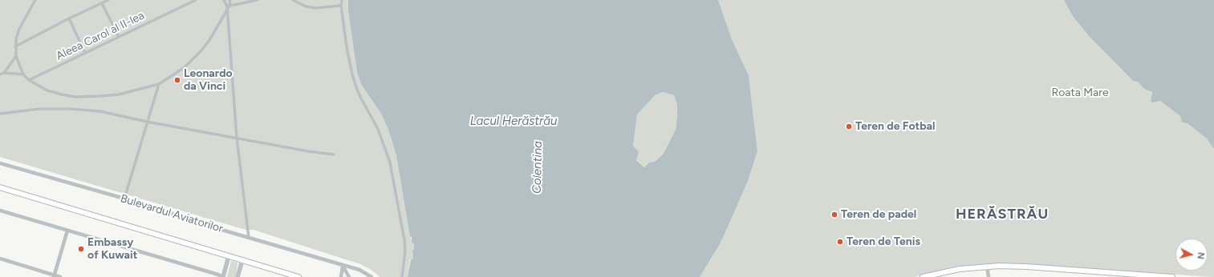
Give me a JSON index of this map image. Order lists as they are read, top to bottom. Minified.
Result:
{"streets":{"street":["Aleea Carol al II-lea","Bulevardul Aviatorilor"]},"districts":["HERĂSTRĂU"],"water":["Lacul Herăstrău","Colentina"],"parks":["Roata Mare"],"places":["Leonardo da Vinci","Teren de Fotbal","Teren de padel","Teren de Tenis","Embassy of Kuwait"],"north":"right"}
